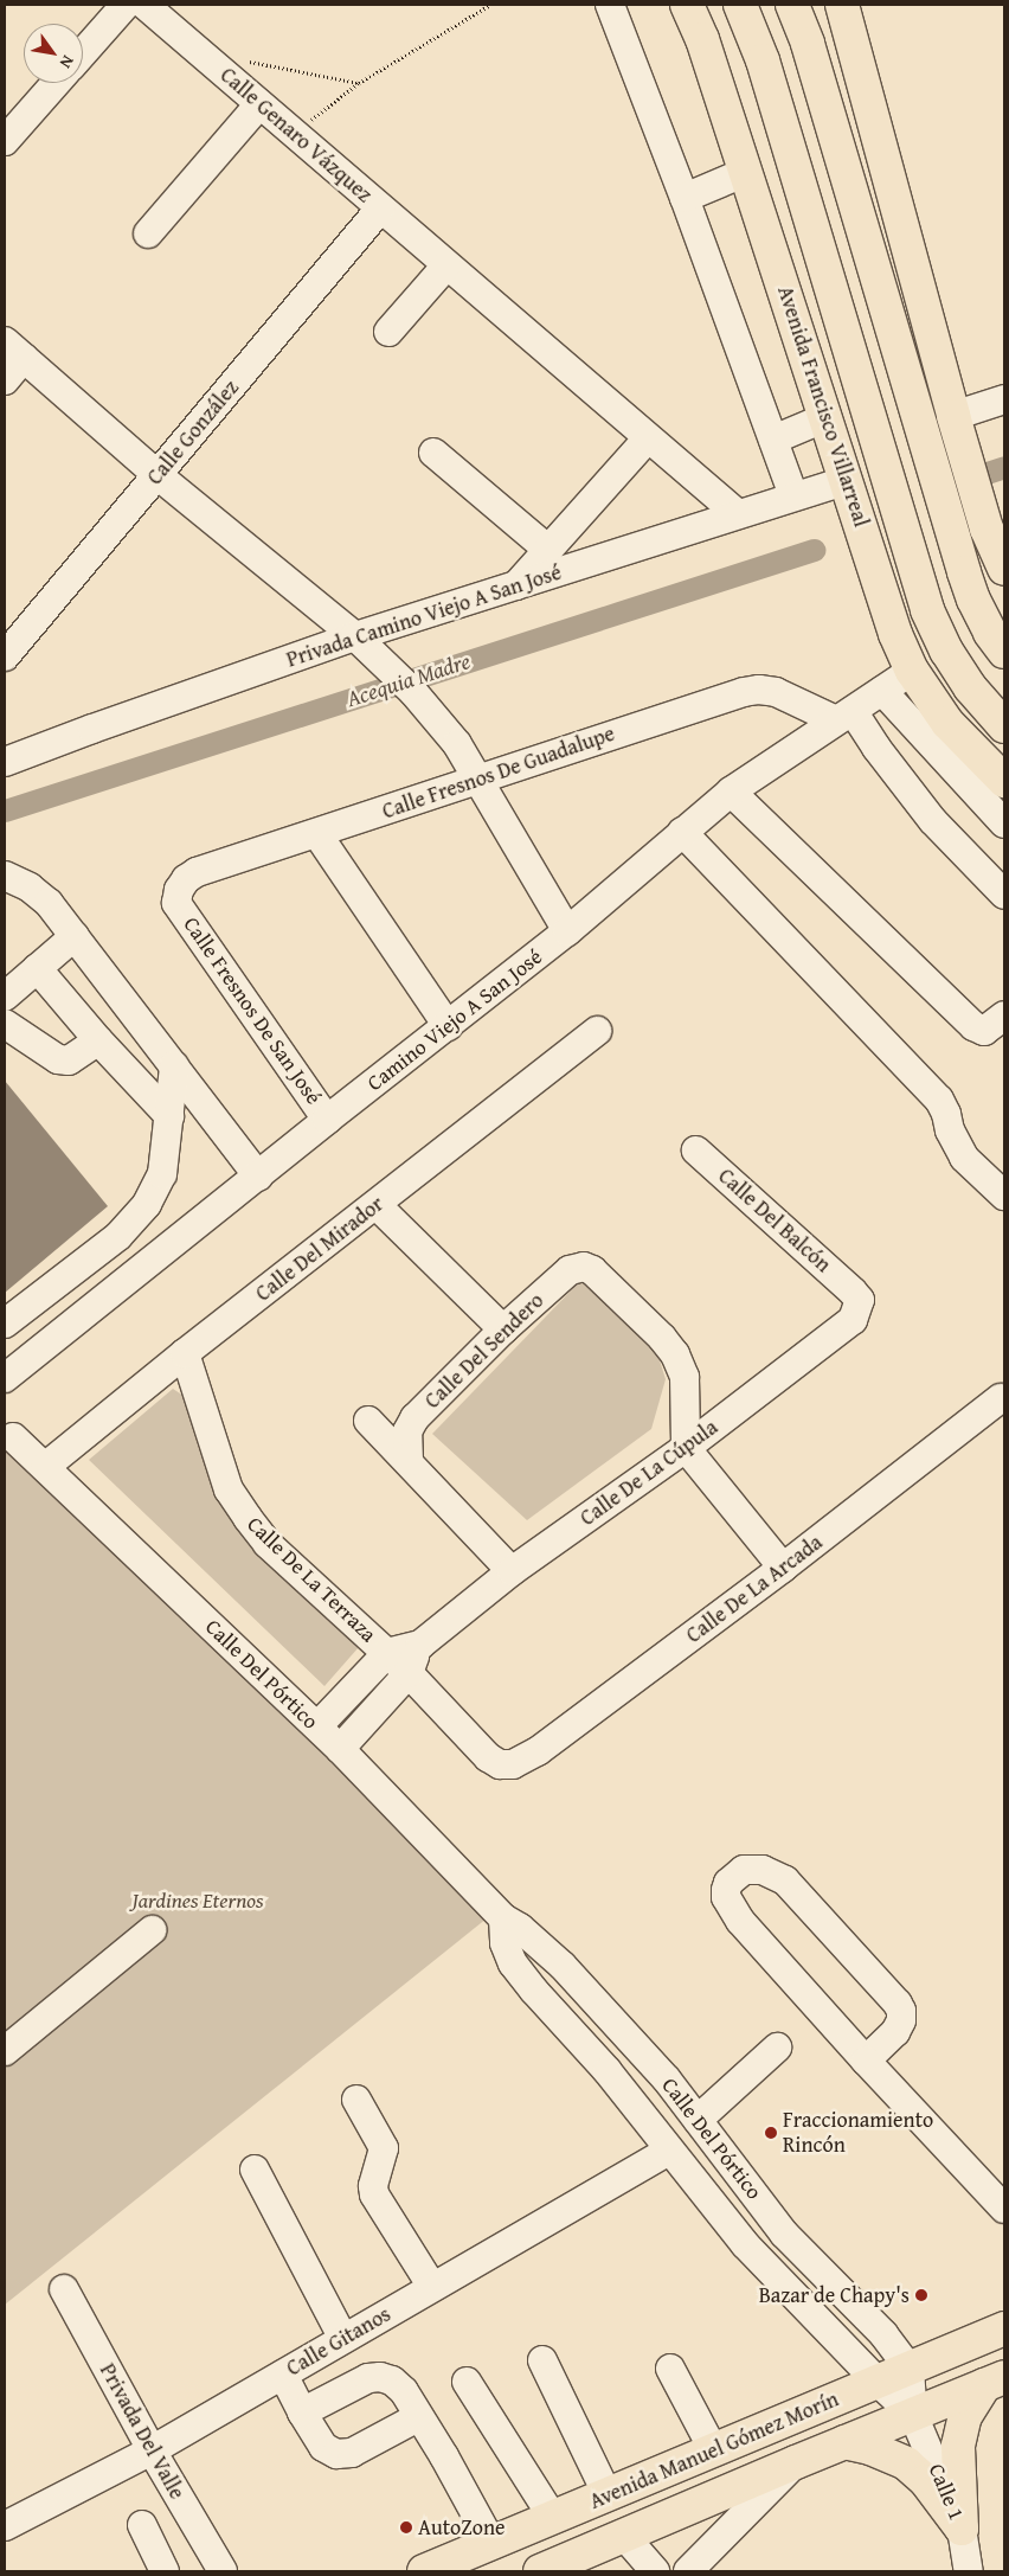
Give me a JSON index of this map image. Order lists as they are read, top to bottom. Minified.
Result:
{"streets":{"main road":["Avenida Francisco Villarreal","Avenida Manuel Gómez Morín"],"street":["Calle Genaro Vázquez","Calle González","Privada Camino Viejo A San José","Calle Fresnos De Guadalupe","Calle Fresnos De San José","Camino Viejo A San José","Calle Del Balcón","Calle Del Mirador","Calle Del Sendero","Calle De La Cúpula","Calle De La Terraza","Calle De La Arcada","Calle Del Pórtico","Calle Gitanos","Privada Del Valle","Calle 1"]},"crossings":[["Calle Genaro Vázquez","Calle González"],["Calle Genaro Vázquez","Privada Camino Viejo A San José"],["Avenida Francisco Villarreal","Privada Camino Viejo A San José"],["Avenida Francisco Villarreal","Camino Viejo A San José"],["Calle Fresnos De Guadalupe","Calle Fresnos De San José"],["Calle Fresnos De Guadalupe","Camino Viejo A San José"],["Calle Fresnos De San José","Camino Viejo A San José"],["Calle Del Balcón","Calle De La Cúpula"],["Calle Del Mirador","Calle De La Terraza"],["Calle Del Mirador","Calle Del Pórtico"],["Calle Del Sendero","Calle De La Cúpula"],["Calle De La Cúpula","Calle De La Terraza"],["Calle De La Cúpula","Calle Del Pórtico"],["Calle De La Terraza","Calle De La Arcada"],["Calle Del Pórtico","Calle Gitanos"],["Calle Del Pórtico","Avenida Manuel Gómez Morín"],["Calle Del Pórtico","Calle 1"],["Calle Gitanos","Privada Del Valle"],["Avenida Manuel Gómez Morín","Calle 1"]],"water":["Acequia Madre"],"parks":["Jardines Eternos"],"places":["Fraccionamiento Rincón","Bazar de Chapy's","AutoZone"],"north":"bottom right"}
